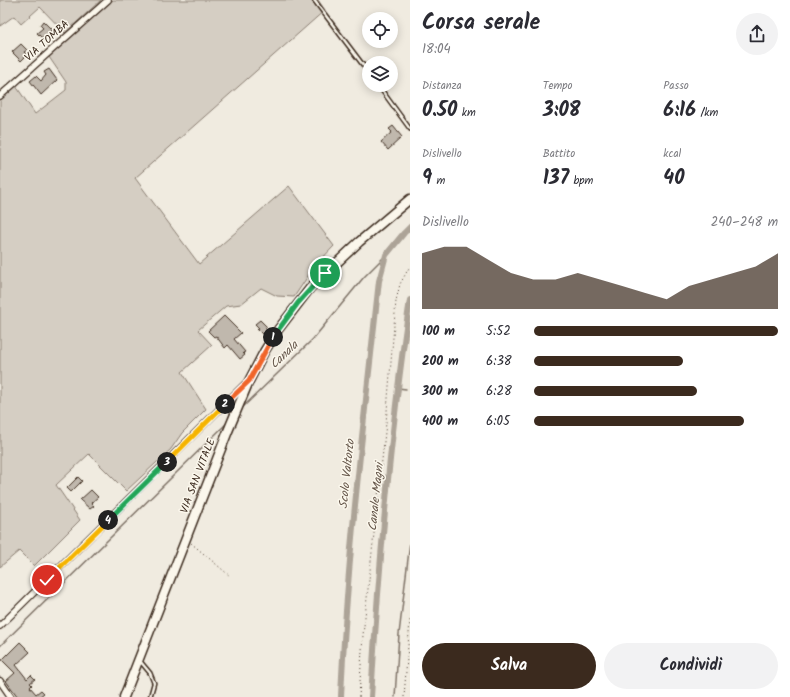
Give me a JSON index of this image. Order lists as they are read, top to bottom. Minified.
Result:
{"streets":{"main road":["VIA SAN VITALE"],"street":["VIA TOMBA"]},"water":["Canala","Scolo Valtorto","Canale Magni"],"page":{"heading":["Corsa serale","18:04"],"stats":[["Distanza","0.50 km"],["Tempo","3:08"],["Passo","6:16 /km"],["Dislivello","9 m"],["Battito","137 bpm"],["kcal","40"]],"chart":["Dislivello","240–248 m"],"list":[{"name":"100 m","note":"5:52"},{"name":"200 m","note":"6:38"},{"name":"300 m","note":"6:28"},{"name":"400 m","note":"6:05"}],"pins":["1","2","3","4"],"buttons":["Salva","Condividi"]}}
